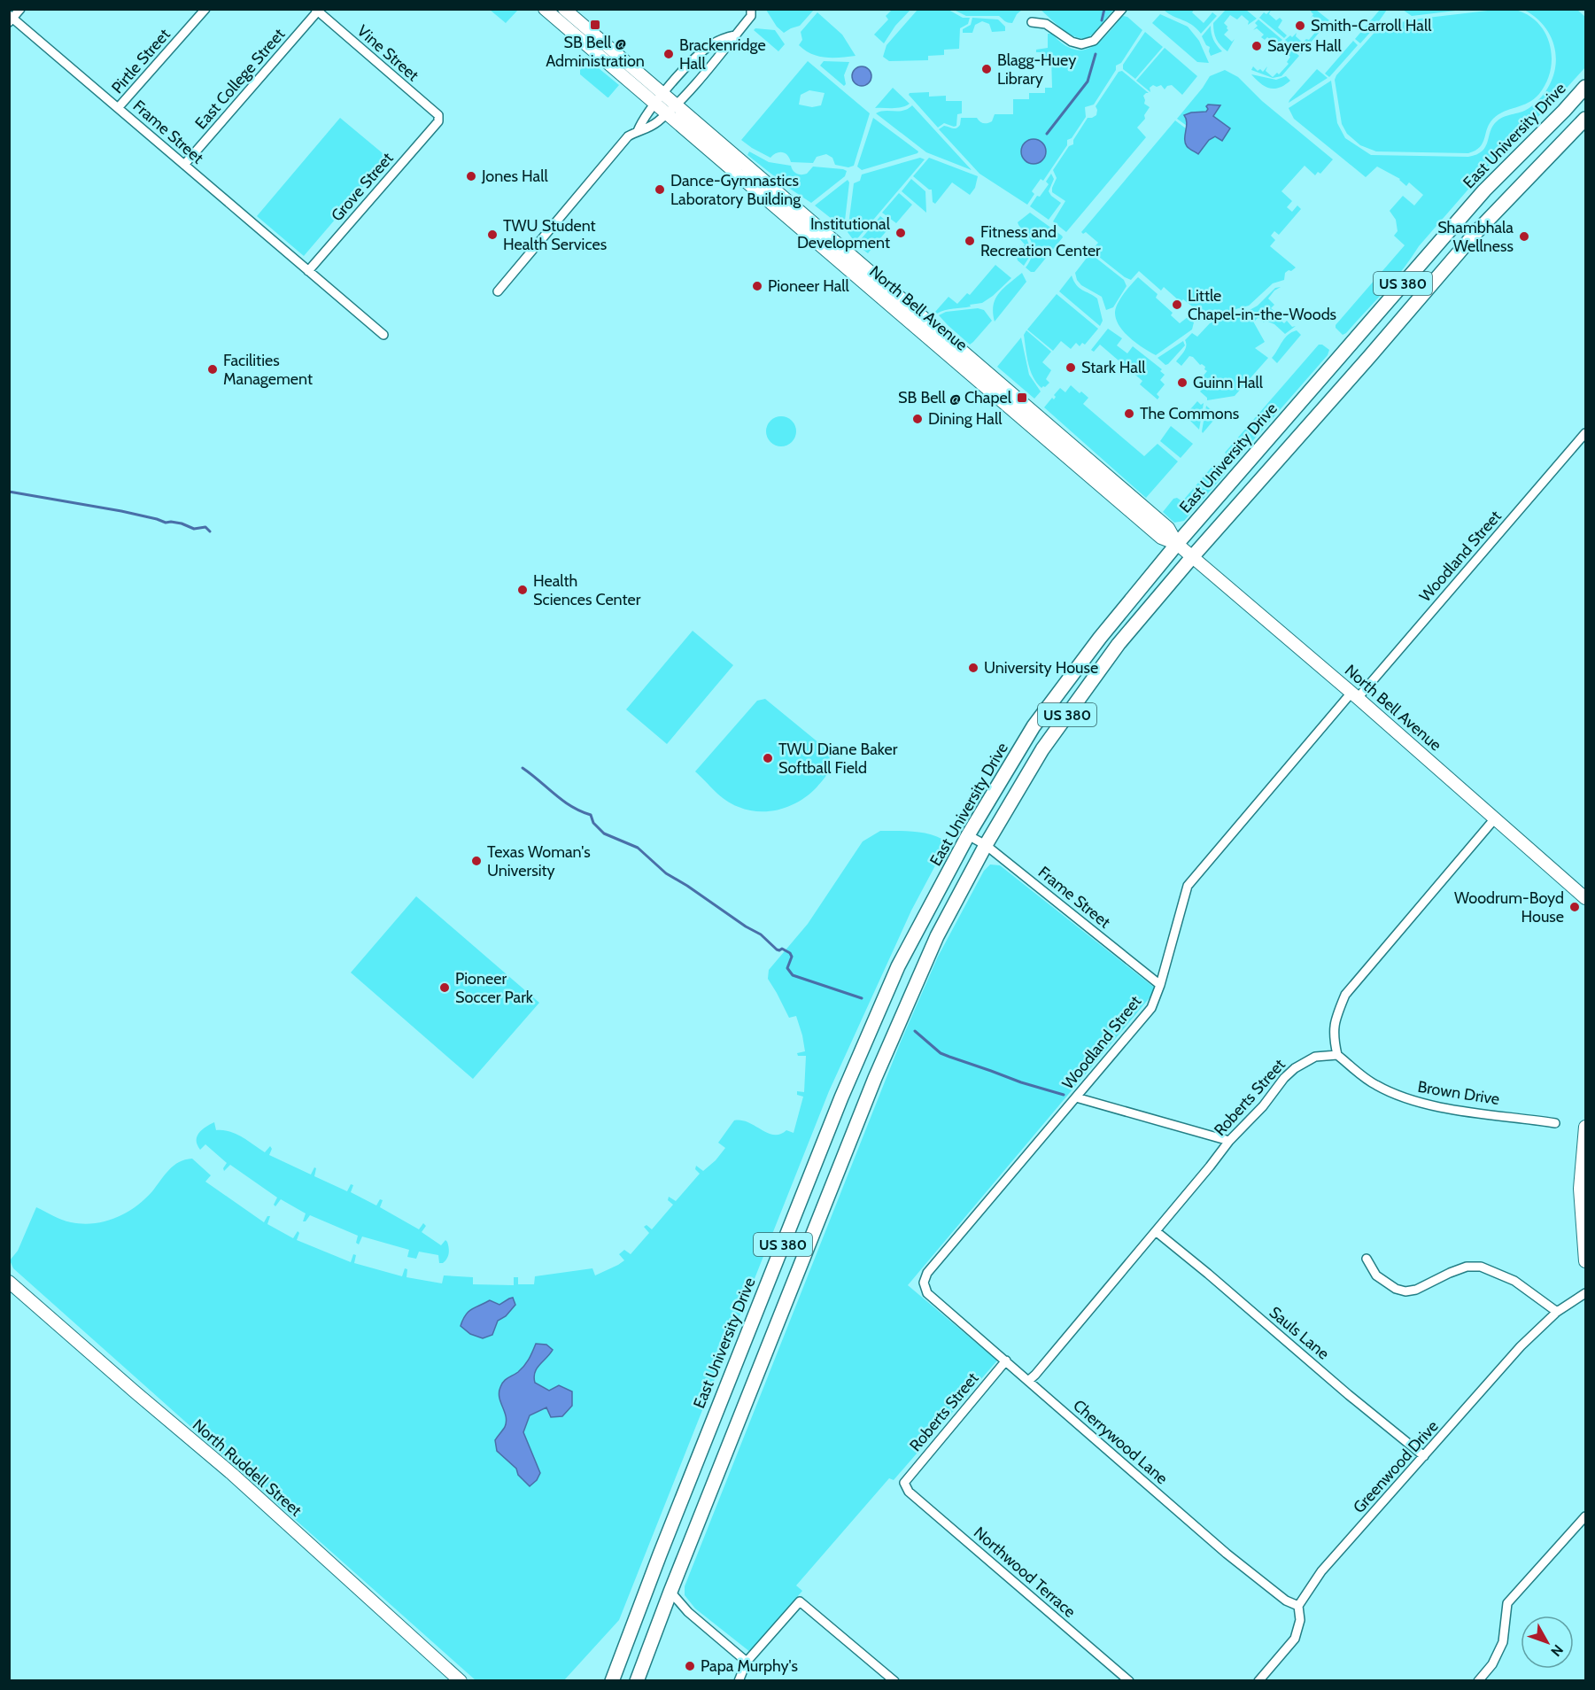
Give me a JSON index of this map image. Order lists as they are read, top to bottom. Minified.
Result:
{"streets":{"main road":["East University Drive","US 380","North Bell Avenue","North Ruddell Street"],"street":["Vine Street","Pirtle Street","East College Street","Frame Street","Grove Street","Woodland Street","Brown Drive","Roberts Street","Sauls Lane","Cherrywood Lane","Greenwood Drive","Northwood Terrace"]},"crossings":[["Vine Street","East College Street"],["Vine Street","Grove Street"],["Pirtle Street","Frame Street"],["East College Street","Frame Street"],["Frame Street","East University Drive"],["Frame Street","Grove Street"],["Frame Street","US 380"],["Frame Street","Woodland Street"],["East University Drive","North Bell Avenue"],["US 380","North Bell Avenue"],["North Bell Avenue","Woodland Street"],["Woodland Street","Cherrywood Lane"],["Brown Drive","Roberts Street"],["Roberts Street","Sauls Lane"],["Roberts Street","Cherrywood Lane"],["Roberts Street","Northwood Terrace"],["Sauls Lane","Greenwood Drive"],["Cherrywood Lane","Greenwood Drive"]],"places":{"transit":["SB Bell @ Administration","SB Bell @ Chapel"],"other":["Smith-Carroll Hall","Sayers Hall","Brackenridge Hall","Blagg-Huey Library","Jones Hall","Dance-Gymnastics Laboratory Building","Institutional Development","TWU Student Health Services","Shambhala Wellness","Fitness and Recreation Center","Pioneer Hall","Little Chapel-in-the-Woods","Stark Hall","Facilities Management","Guinn Hall","The Commons","Dining Hall","Health Sciences Center","University House","TWU Diane Baker Softball Field","Texas Woman's University","Woodrum-Boyd House","Pioneer Soccer Park","Papa Murphy's"]},"north":"bottom right"}
